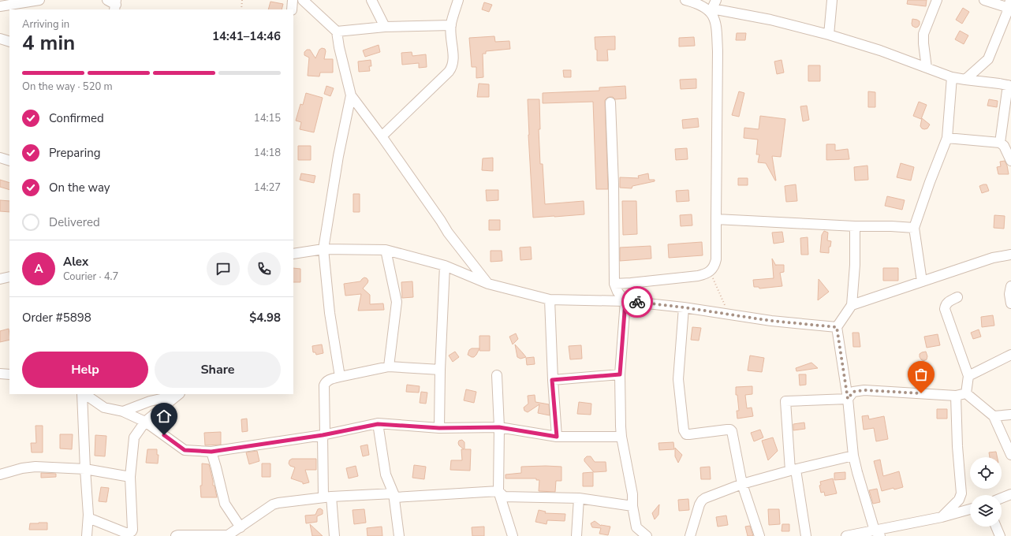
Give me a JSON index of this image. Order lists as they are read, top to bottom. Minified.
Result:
{"page":{"heading":["4 min","Arriving in","14:41–14:46"],"panel":["Alex","Courier · 4.7","Order #5898","$4.98"],"bar":"On the way · 520 m","list":[["Confirmed","14:15"],["Preparing","14:18"],["On the way","14:27"],"Delivered"],"round":"A","buttons":["Help","Share"]}}
